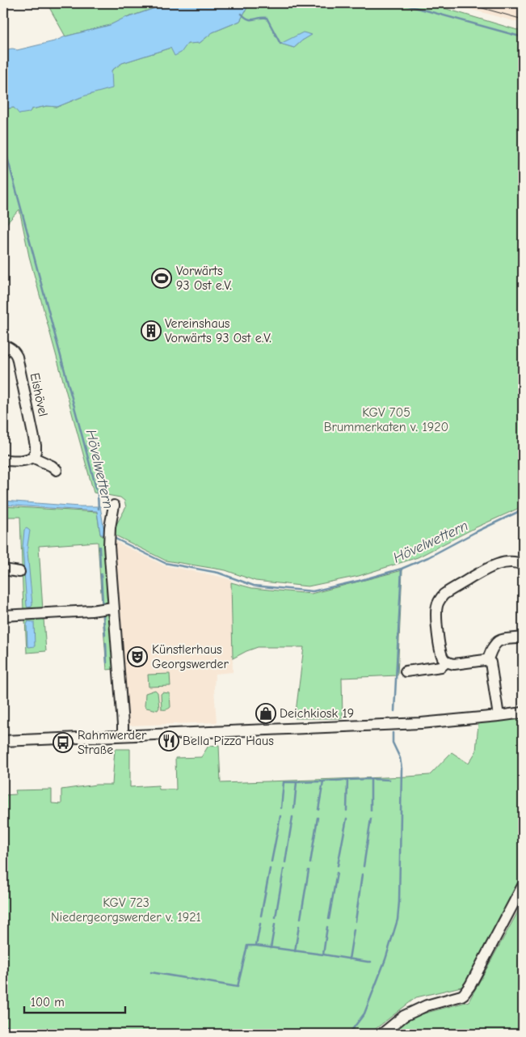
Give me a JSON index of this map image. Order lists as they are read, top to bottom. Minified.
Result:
{"streets":{"street":["Eishövel"]},"water":["Hövelwettern"],"parks":["KGV 705 Brummerkaten v. 1920","KGV 723 Niedergeorgswerder v. 1921"],"places":{"sports":["Vorwärts 93 Ost e.V."],"building":["Vereinshaus Vorwärts 93 Ost e.V."],"theatre":["Künstlerhaus Georgswerder"],"shop":["Deichkiosk 19"],"restaurant":["Bella Pizza Haus"],"bus stop":["Rahmwerder Straße"]},"scale_bar":"100 m"}
